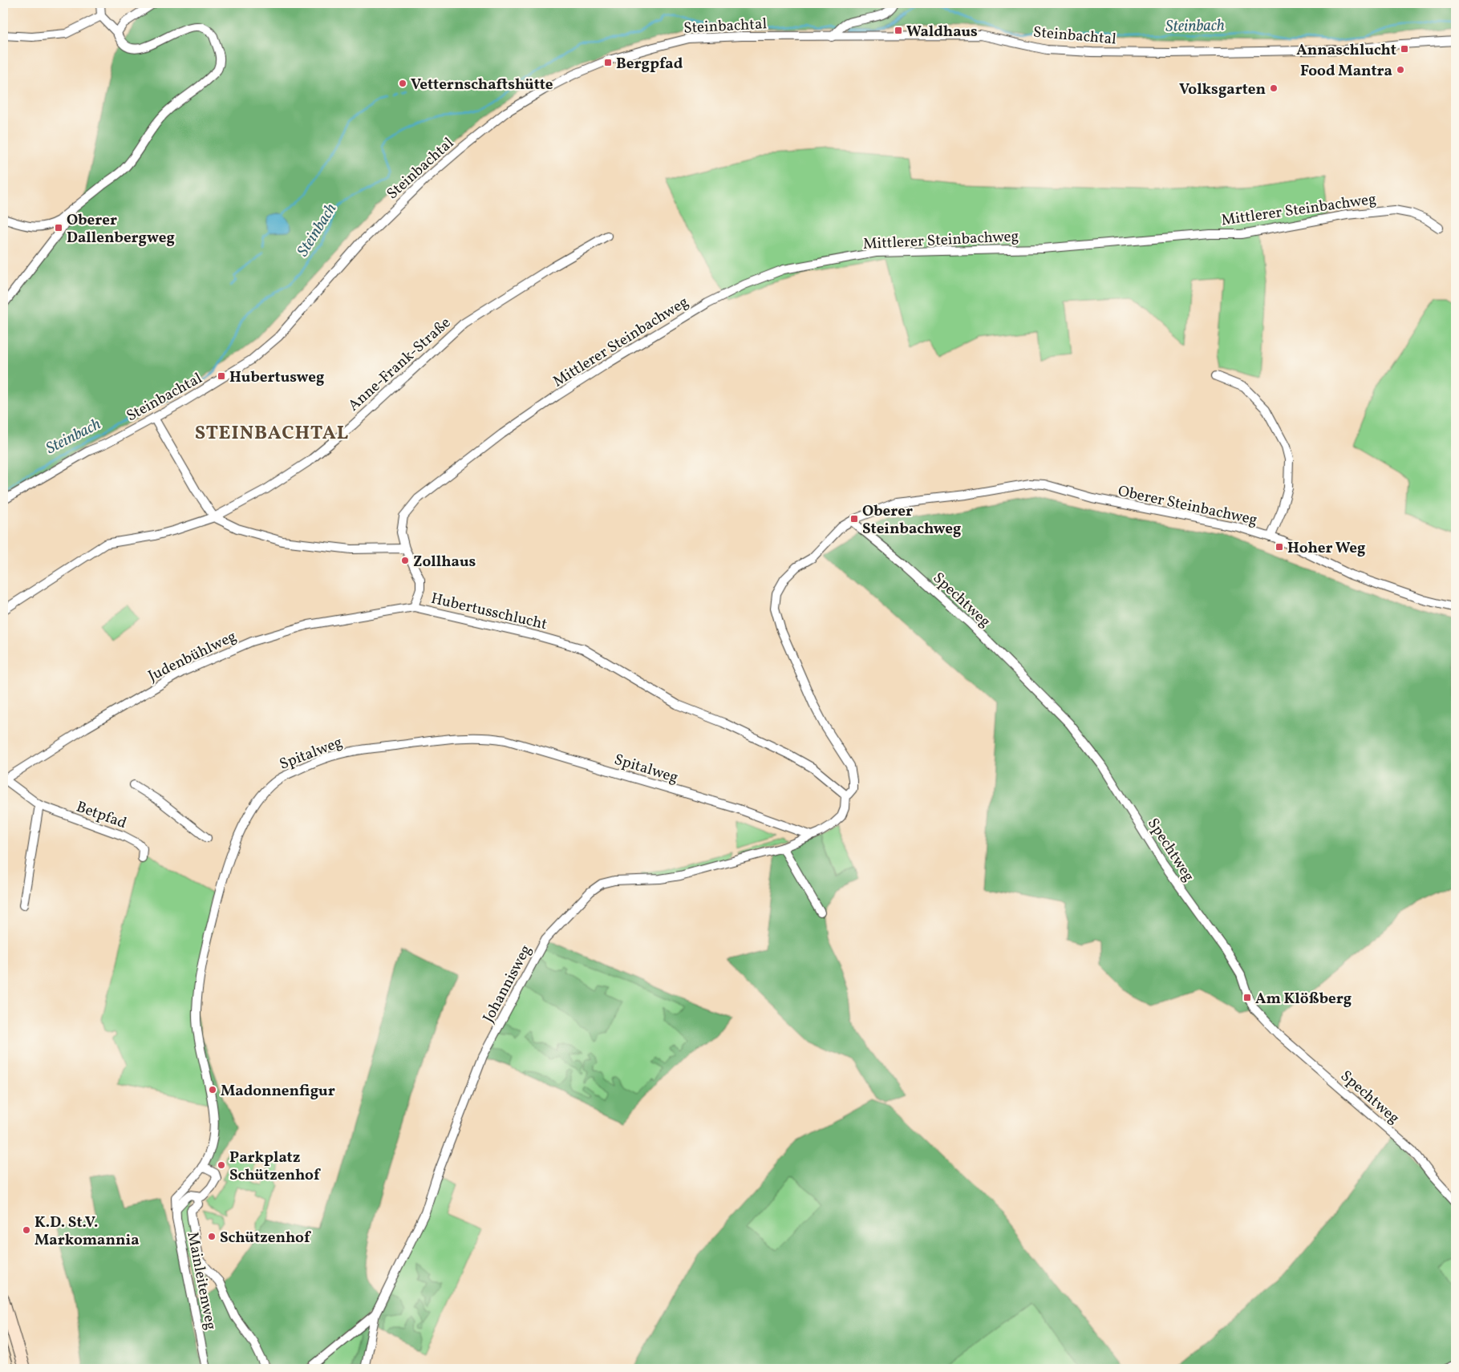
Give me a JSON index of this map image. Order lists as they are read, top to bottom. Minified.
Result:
{"streets":{"street":["Steinbachtal","Mittlerer Steinbachweg","Anne-Frank-Straße","Oberer Steinbachweg","Spechtweg","Hubertusschlucht","Judenbühlweg","Spitalweg","Betpfad","Johannisweg","Mainleitenweg"]},"crossings":[["Mittlerer Steinbachweg","Hubertusschlucht"],["Oberer Steinbachweg","Spechtweg"],["Oberer Steinbachweg","Hubertusschlucht"],["Oberer Steinbachweg","Johannisweg"],["Hubertusschlucht","Judenbühlweg"],["Hubertusschlucht","Johannisweg"],["Judenbühlweg","Betpfad"],["Spitalweg","Johannisweg"],["Spitalweg","Mainleitenweg"]],"districts":["STEINBACHTAL"],"water":["Steinbach"],"places":{"transit":["Waldhaus","Annaschlucht","Bergpfad","Oberer Dallenbergweg","Hubertusweg","Oberer Steinbachweg","Hoher Weg","Am Klößberg"],"other":["Food Mantra","Vetternschaftshütte","Volksgarten","Zollhaus","Madonnenfigur","Parkplatz Schützenhof","K.D. St.V. Markomannia","Schützenhof"]}}
